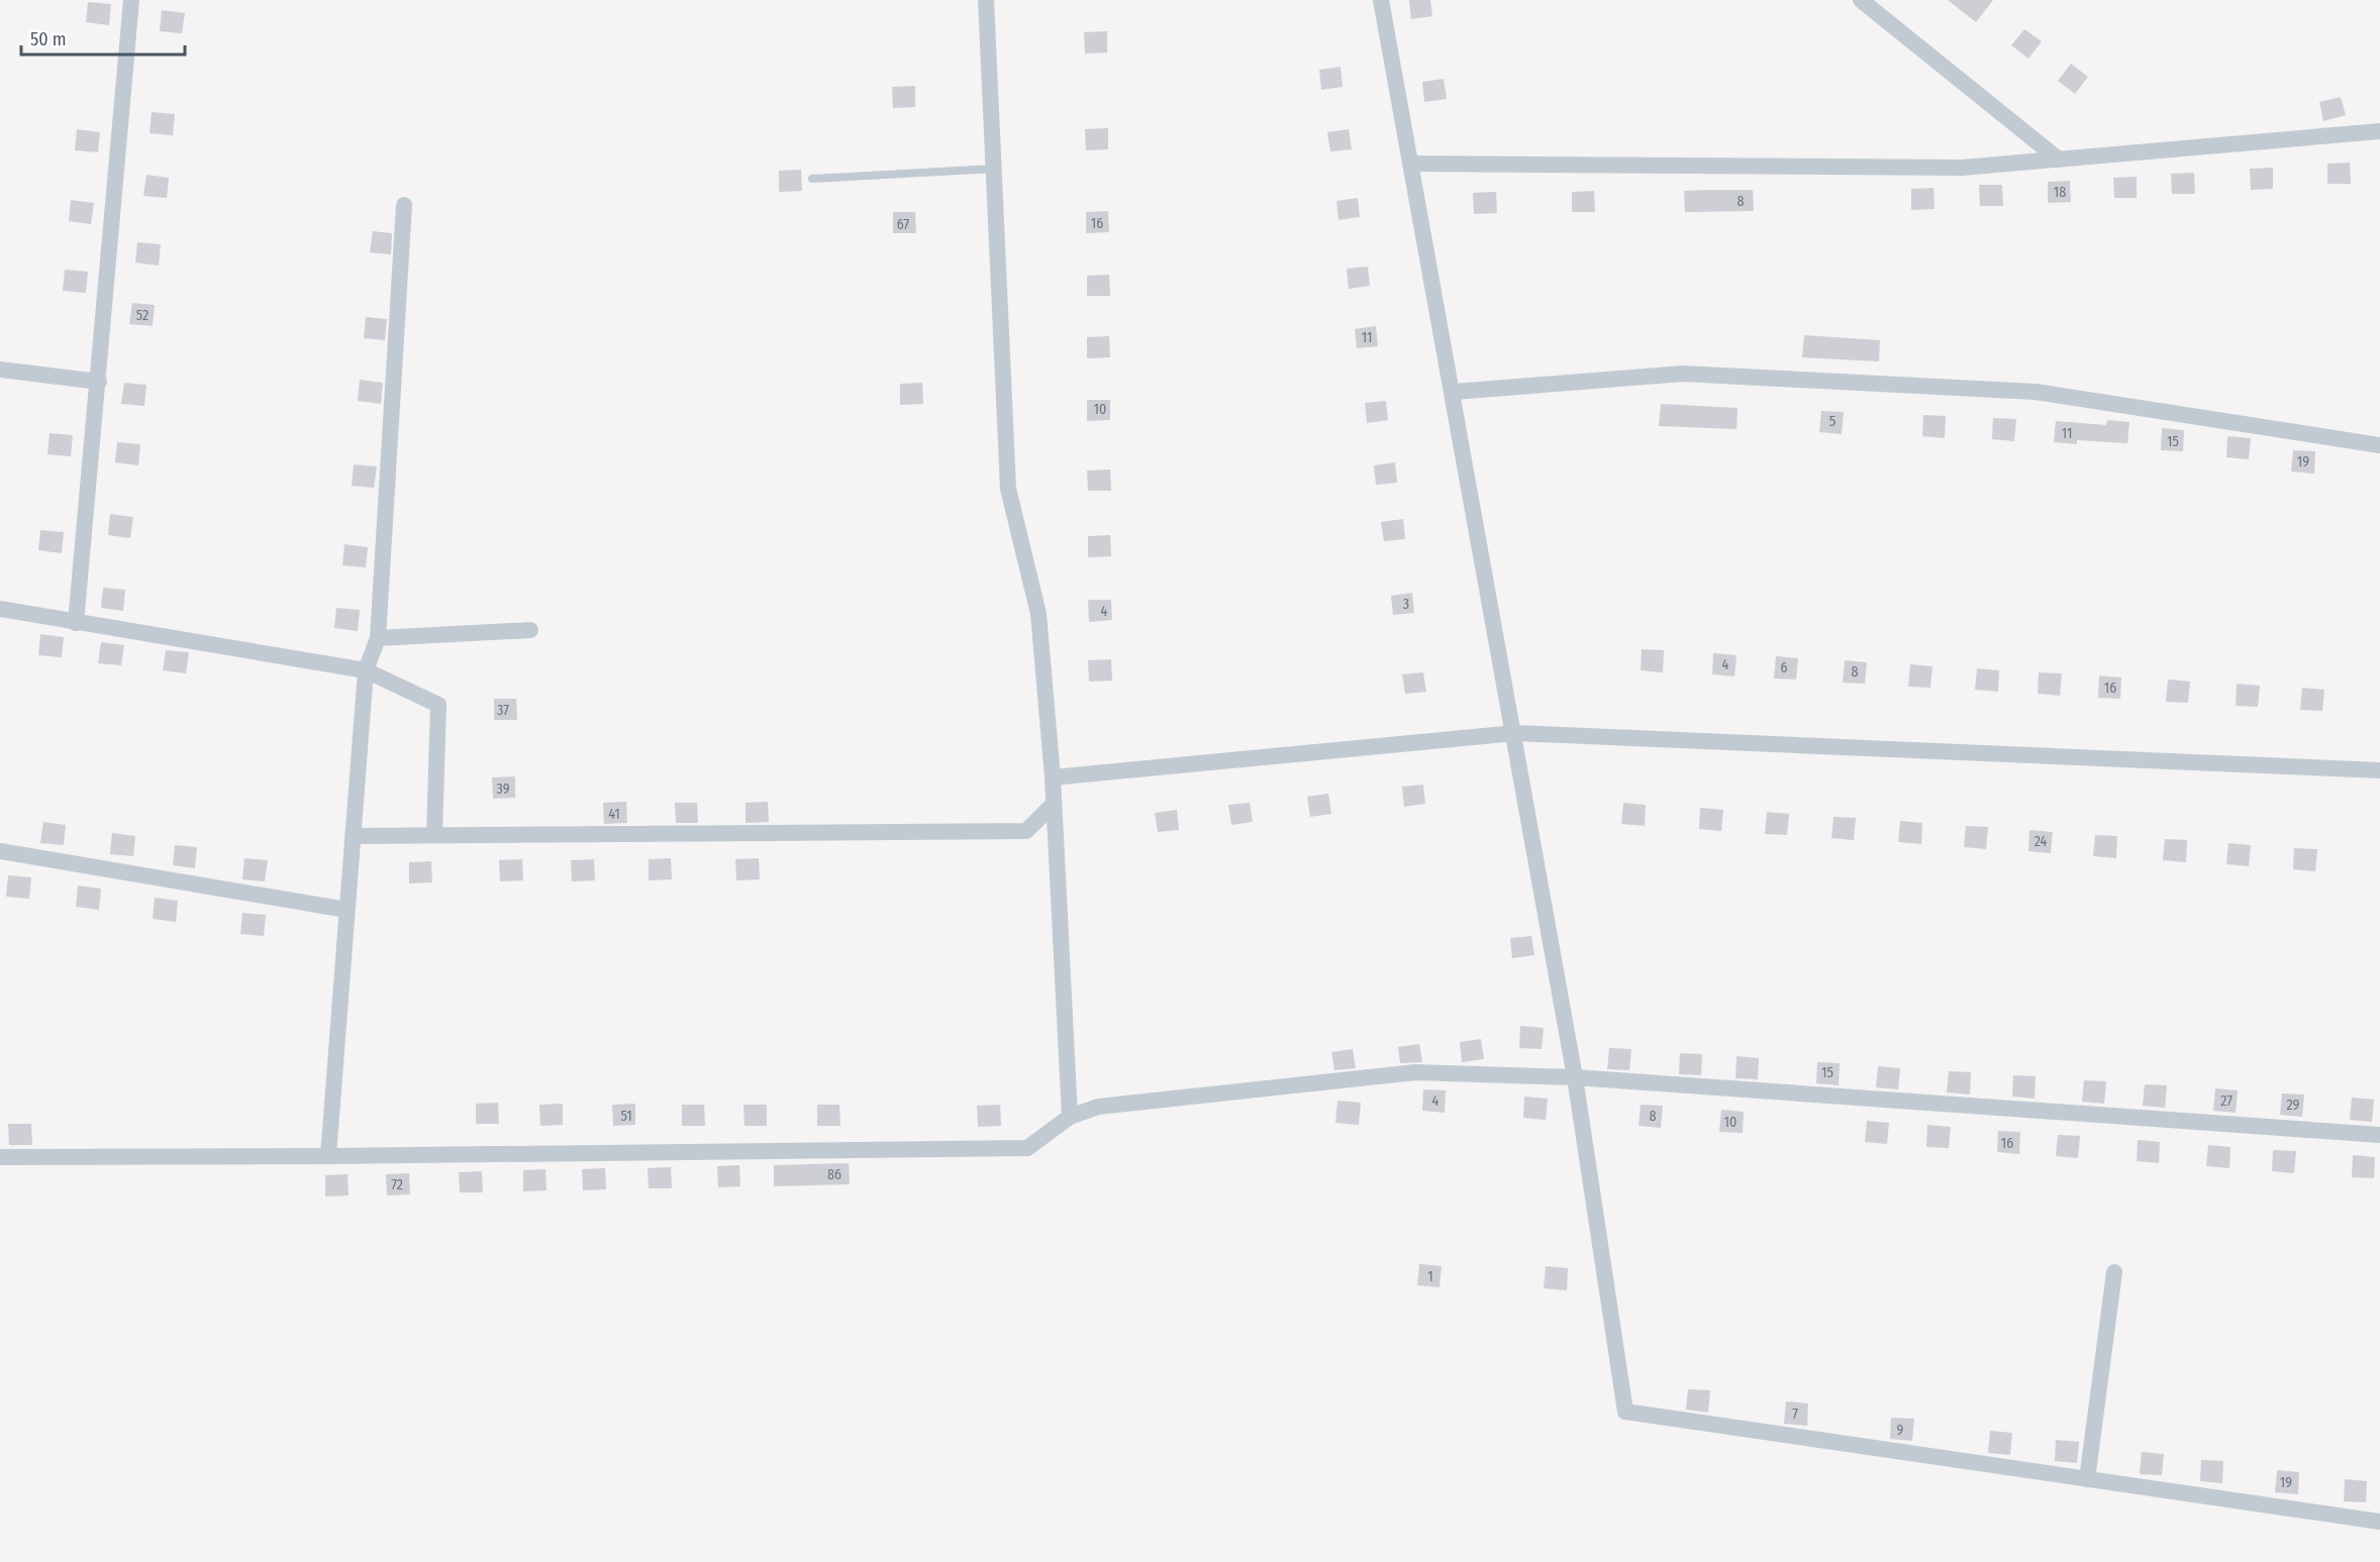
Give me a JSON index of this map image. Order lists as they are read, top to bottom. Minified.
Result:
{"house_numbers":["18","8","16","67","52","11","10","5","11","15","19","3","4","4","6","8","16","37","39","41","24","15","4","27","29","51","8","10","16","86","72","1","7","9","19"],"scale_bar":"50 m"}
